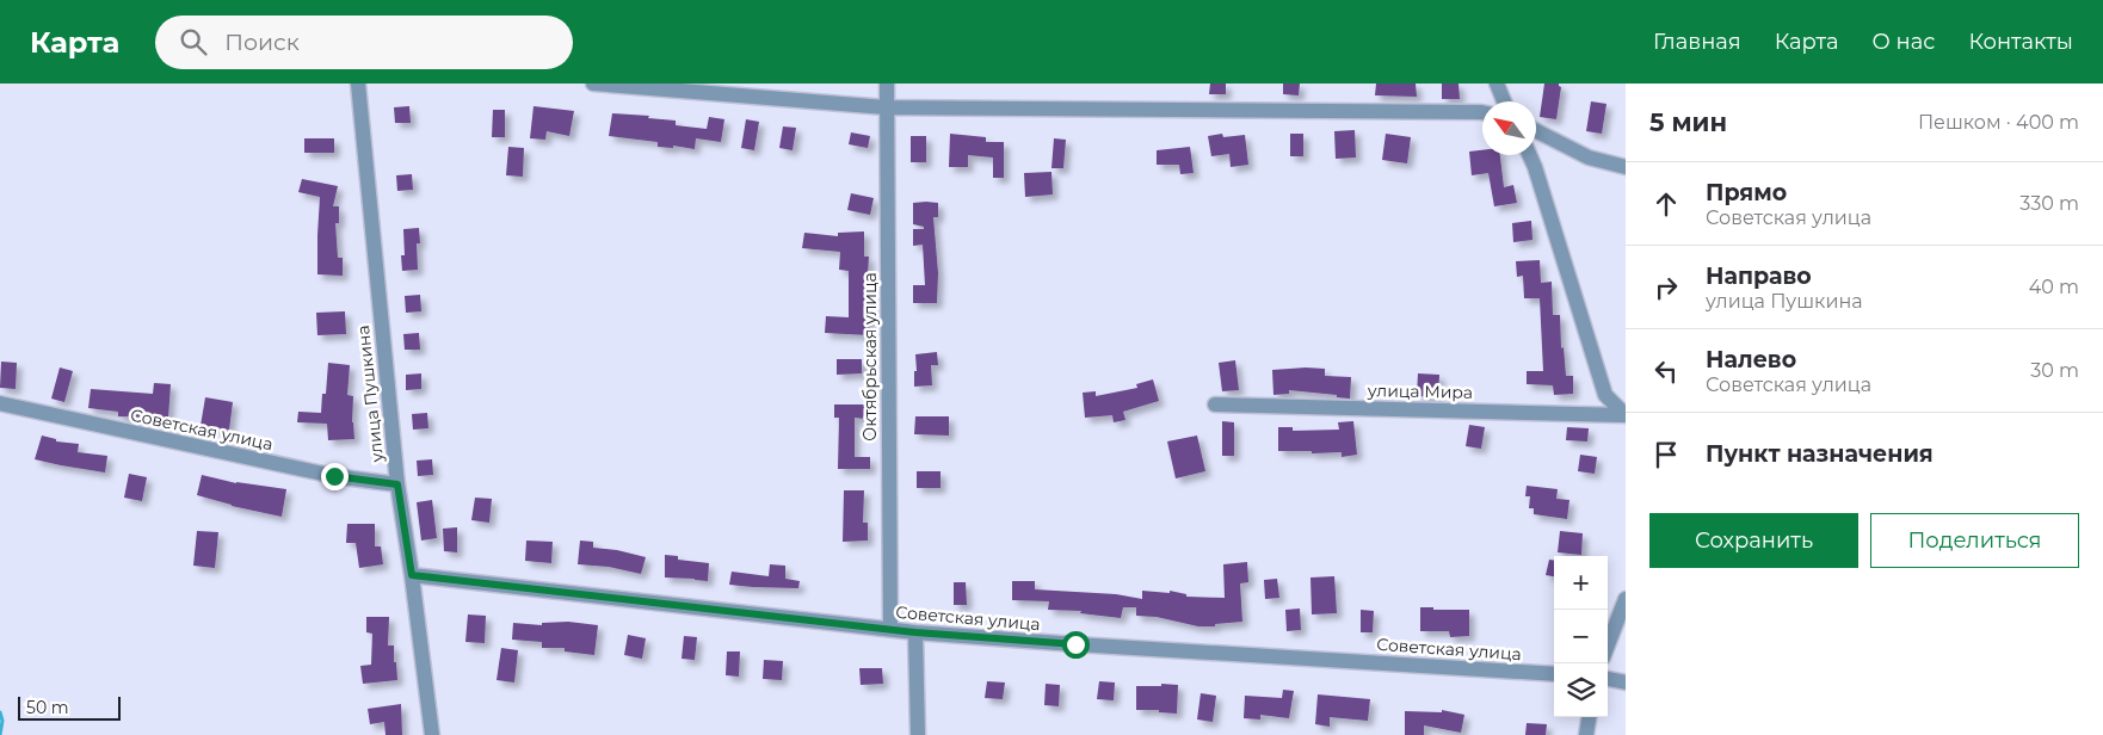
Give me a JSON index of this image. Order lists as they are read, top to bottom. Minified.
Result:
{"streets":{"street":["Октябрьская улица","улица Мира","улица Пушкина","Советская улица"]},"crossings":[["Октябрьская улица","Советская улица"],["улица Пушкина","Советская улица"]],"scale_bar":"50 m","north":"top left","page":{"header":"Карта","search":"Поиск","nav":["Главная","Карта","О нас","Контакты"],"heading":["5 мин","Пешком · 400 m"],"list":[["Прямо","Советская улица","330 m"],["Направо","улица Пушкина","40 m"],["Налево","Советская улица","30 m"],"Пункт назначения"],"buttons":["Сохранить","Поделиться"],"map_buttons":["+","−"],"scale":"50 m"}}
